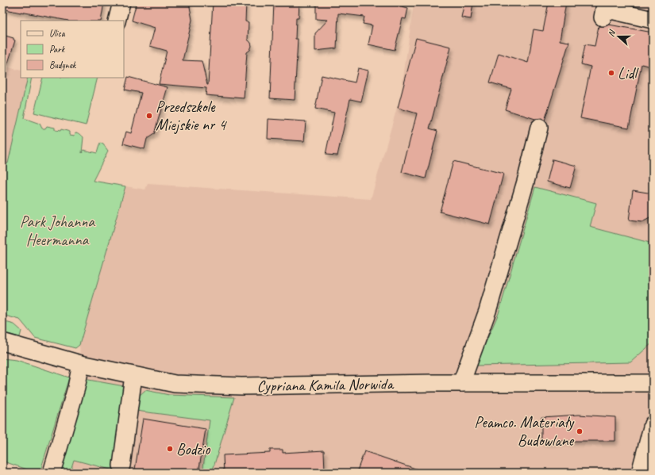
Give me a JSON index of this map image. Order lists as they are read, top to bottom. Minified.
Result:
{"streets":{"street":["Cypriana Kamila Norwida"]},"parks":["Park Johanna Heermanna"],"places":["Lidl","Przedszkole Miejskie nr 4","Peamco. Materiały Budowlane","Bodzio"],"legend":["Ulica","Park","Budynek"],"north":"left"}
